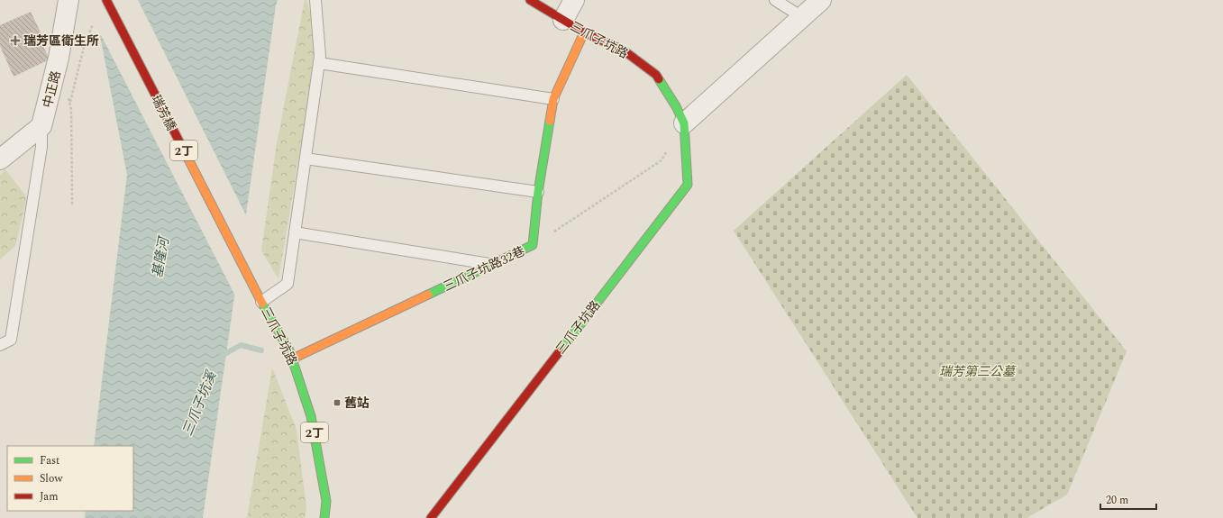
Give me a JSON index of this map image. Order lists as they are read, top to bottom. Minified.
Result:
{"streets":{"street":["三爪子坑路","中正路","瑞芳橋","2丁","三爪子坑路32巷"]},"crossings":[["三爪子坑路","瑞芳橋"],["三爪子坑路","三爪子坑路32巷"]],"water":["基隆河","三爪子坑溪"],"parks":["瑞芳第三公墓"],"places":{"health":["瑞芳區衛生所"],"transit":["舊站"]},"legend":["Fast","Slow","Jam"],"scale_bar":"20 m"}
